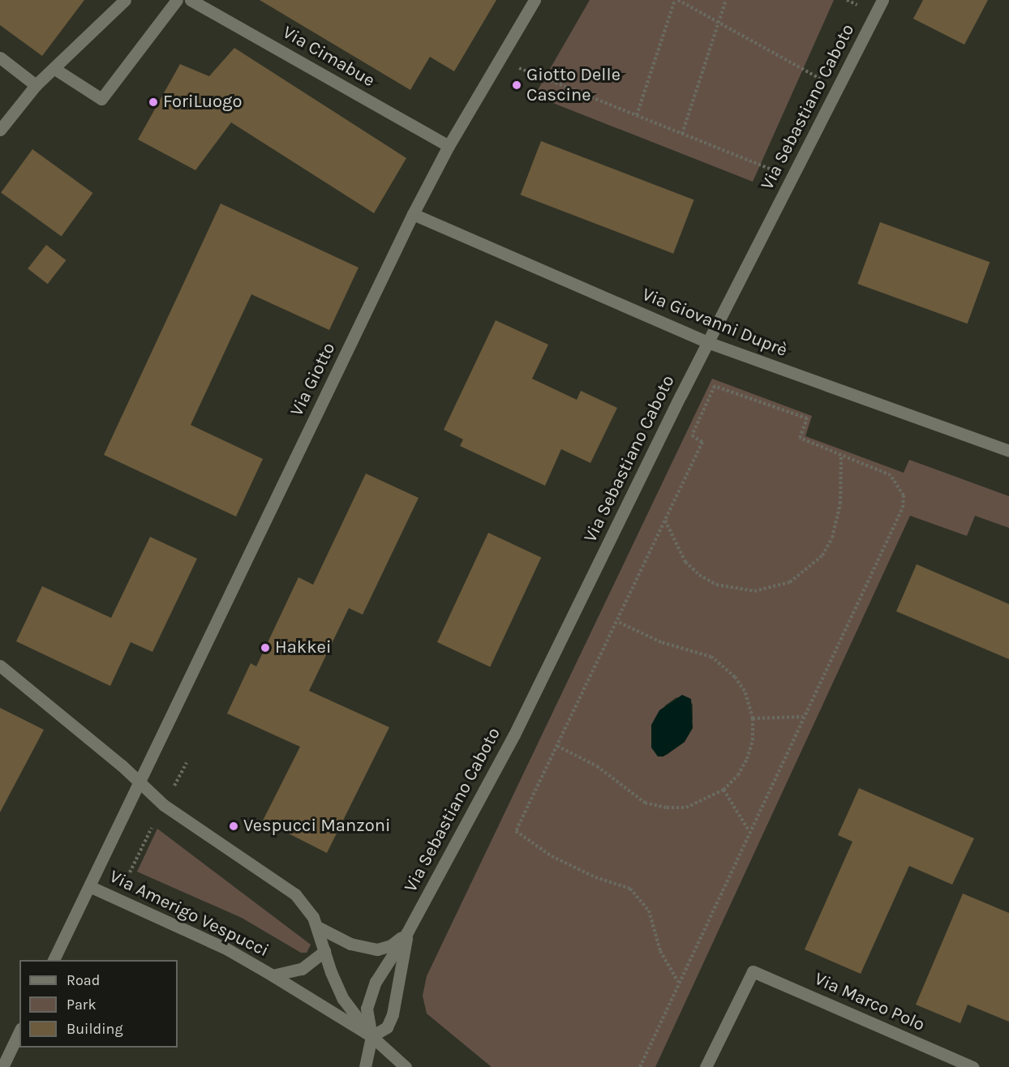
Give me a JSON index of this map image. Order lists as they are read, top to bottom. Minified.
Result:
{"streets":{"street":["Via Cimabue","Via Sebastiano Caboto","Via Giovanni Duprè","Via Giotto","Via Amerigo Vespucci","Via Marco Polo"]},"crossings":[["Via Cimabue","Via Giotto"],["Via Sebastiano Caboto","Via Giovanni Duprè"],["Via Sebastiano Caboto","Via Amerigo Vespucci"],["Via Giovanni Duprè","Via Giotto"],["Via Giotto","Via Amerigo Vespucci"]],"places":["Giotto Delle Cascine","ForiLuogo","Hakkei","Vespucci Manzoni"],"legend":["Road","Park","Building"]}
